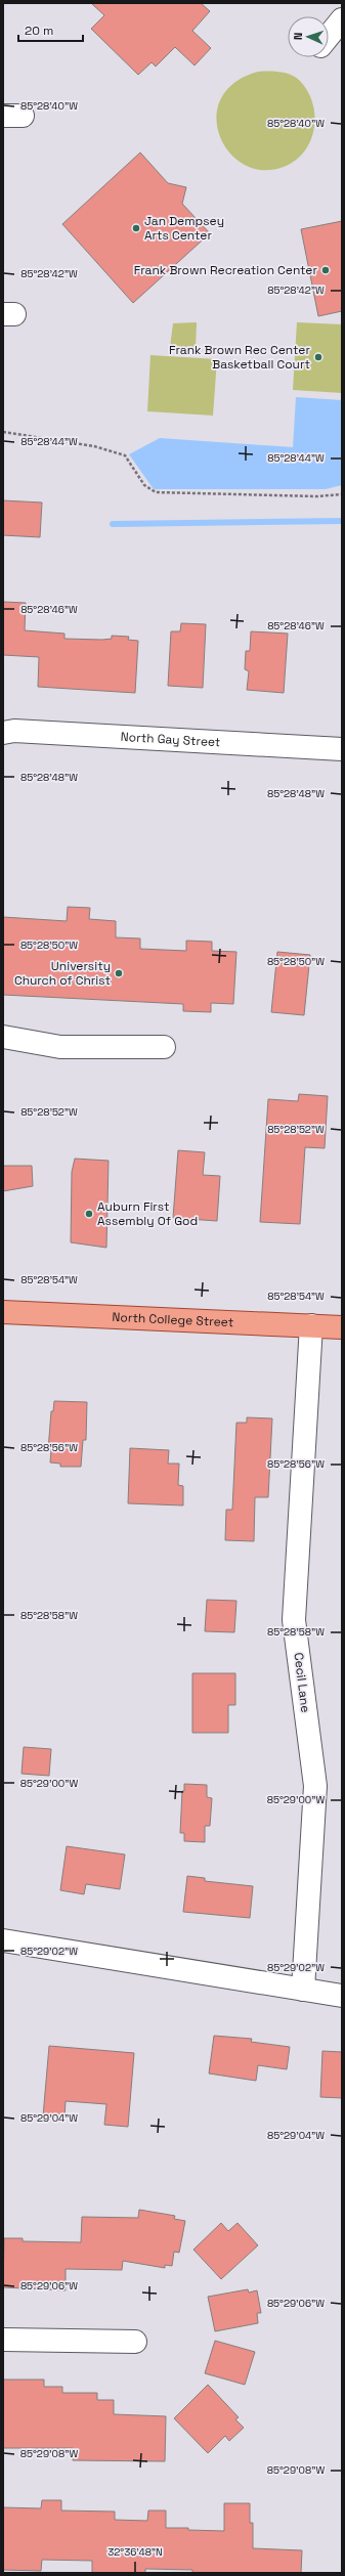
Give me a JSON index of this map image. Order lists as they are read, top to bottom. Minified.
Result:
{"streets":{"main road":["North College Street"],"street":["North Gay Street","Cecil Lane"]},"crossings":[["North College Street","Cecil Lane"]],"places":["Jan Dempsey Arts Center","Frank Brown Recreation Center","Frank Brown Rec Center Basketball Court","University Church of Christ","Auburn First Assembly Of God"],"scale_bar":"20 m","north":"left","coordinates":["85°28'40\"W","85°28'42\"W","85°28'44\"W","85°28'46\"W","85°28'48\"W","85°28'50\"W","85°28'52\"W","85°28'54\"W","85°28'56\"W","85°28'58\"W","85°29'00\"W","85°29'02\"W","85°29'04\"W","85°29'06\"W","85°29'08\"W","32°36'48\"N"]}
